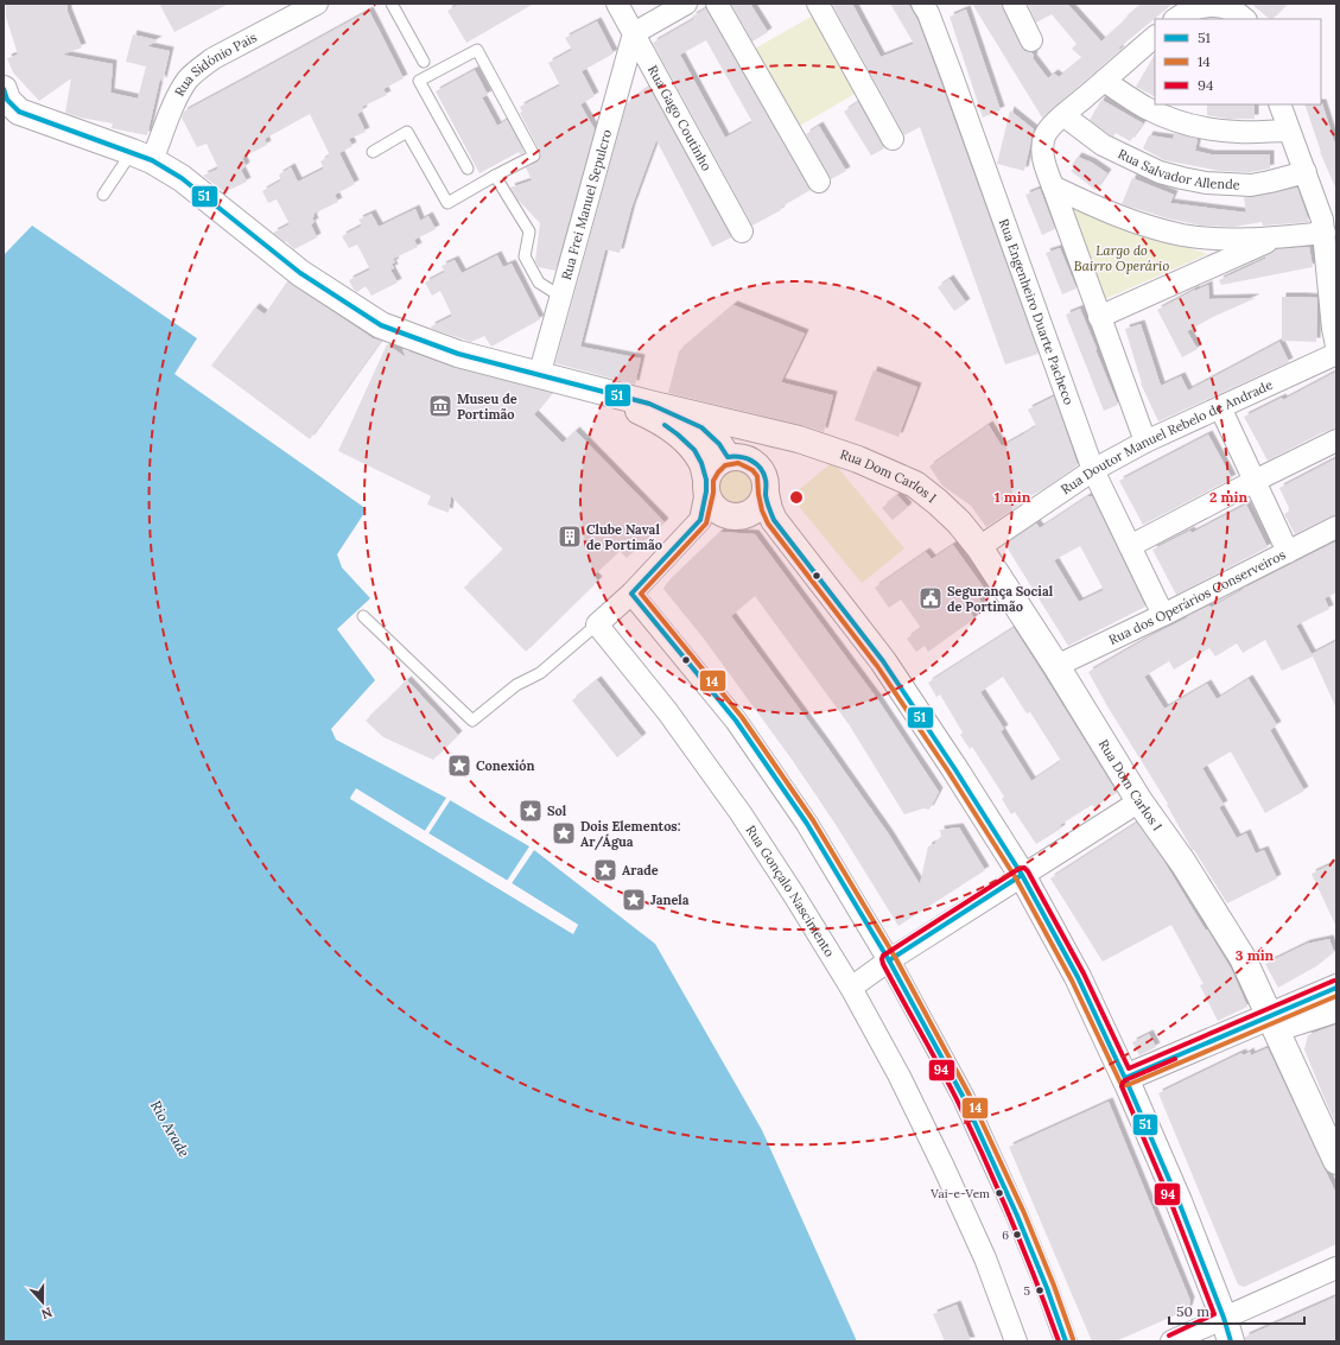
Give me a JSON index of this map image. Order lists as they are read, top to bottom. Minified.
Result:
{"streets":{"street":["Rua Sidónio Pais","Rua Gago Coutinho","Rua Salvador Allende","Rua Frei Manuel Sepulcro","Rua Engenheiro Duarte Pacheco","Rua Doutor Manuel Rebelo de Andrade","Rua Dom Carlos I","Rua dos Operários Conserveiros","Rua Gonçalo Nascimento"]},"crossings":[["Rua Sidónio Pais","Rua Dom Carlos I"],["Rua Gago Coutinho","Rua Frei Manuel Sepulcro"],["Rua Frei Manuel Sepulcro","Rua Dom Carlos I"],["Rua Engenheiro Duarte Pacheco","Rua Doutor Manuel Rebelo de Andrade"],["Rua Engenheiro Duarte Pacheco","Rua dos Operários Conserveiros"],["Rua Doutor Manuel Rebelo de Andrade","Rua Dom Carlos I"],["Rua Dom Carlos I","Rua dos Operários Conserveiros"]],"water":["Rio Arade"],"parks":["Largo do Bairro Operário"],"places":{"museum":["Museu de Portimão"],"building":["Clube Naval de Portimão"],"public building":["Segurança Social de Portimão"],"place":["Conexión","Sol","Dois Elementos: Ar/Água","Arade","Janela"],"other":["Vai-e-Vem","6","5"]},"lines":["transit line 51","transit line 14","transit line 94"],"legend":["51","14","94"],"scale_bar":"50 m","north":"bottom","rings":["1 min","2 min","3 min"]}
